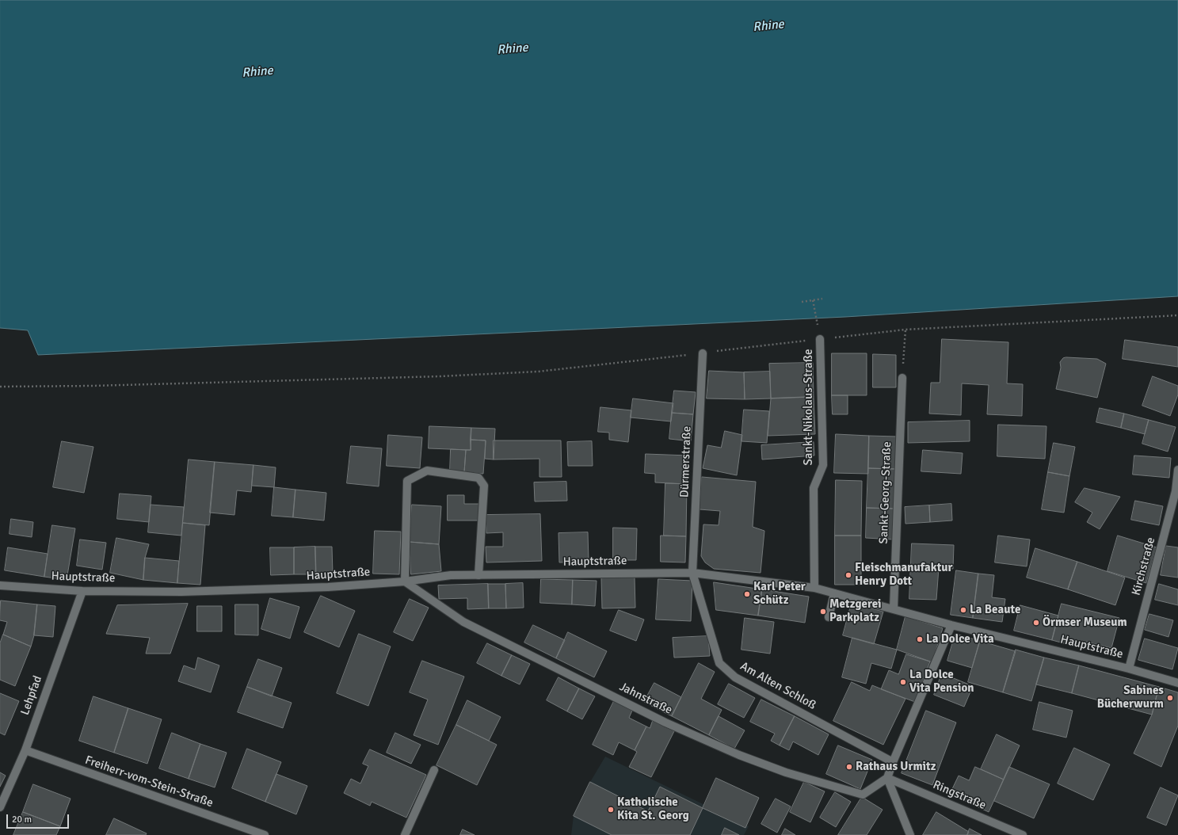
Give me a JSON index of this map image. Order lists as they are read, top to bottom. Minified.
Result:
{"streets":{"street":["Sankt-Nikolaus-Straße","Dürmerstraße","Sankt-Georg-Straße","Hauptstraße","Kirchstraße","Am Alten Schloß","Lehpfad","Jahnstraße","Freiherr-vom-Stein-Straße","Ringstraße"]},"crossings":[["Sankt-Nikolaus-Straße","Hauptstraße"],["Dürmerstraße","Hauptstraße"],["Dürmerstraße","Am Alten Schloß"],["Sankt-Georg-Straße","Hauptstraße"],["Hauptstraße","Kirchstraße"],["Hauptstraße","Am Alten Schloß"],["Hauptstraße","Lehpfad"],["Hauptstraße","Jahnstraße"],["Lehpfad","Freiherr-vom-Stein-Straße"],["Jahnstraße","Ringstraße"]],"water":["Rhine"],"places":["Fleischmanufaktur Henry Dott","Karl Peter Schütz","La Beaute","Metzgerei Parkplatz","Örmser Museum","La Dolce Vita","La Dolce Vita Pension","Sabines Bücherwurm","Rathaus Urmitz","Katholische Kita St. Georg"],"scale_bar":"20 m"}
